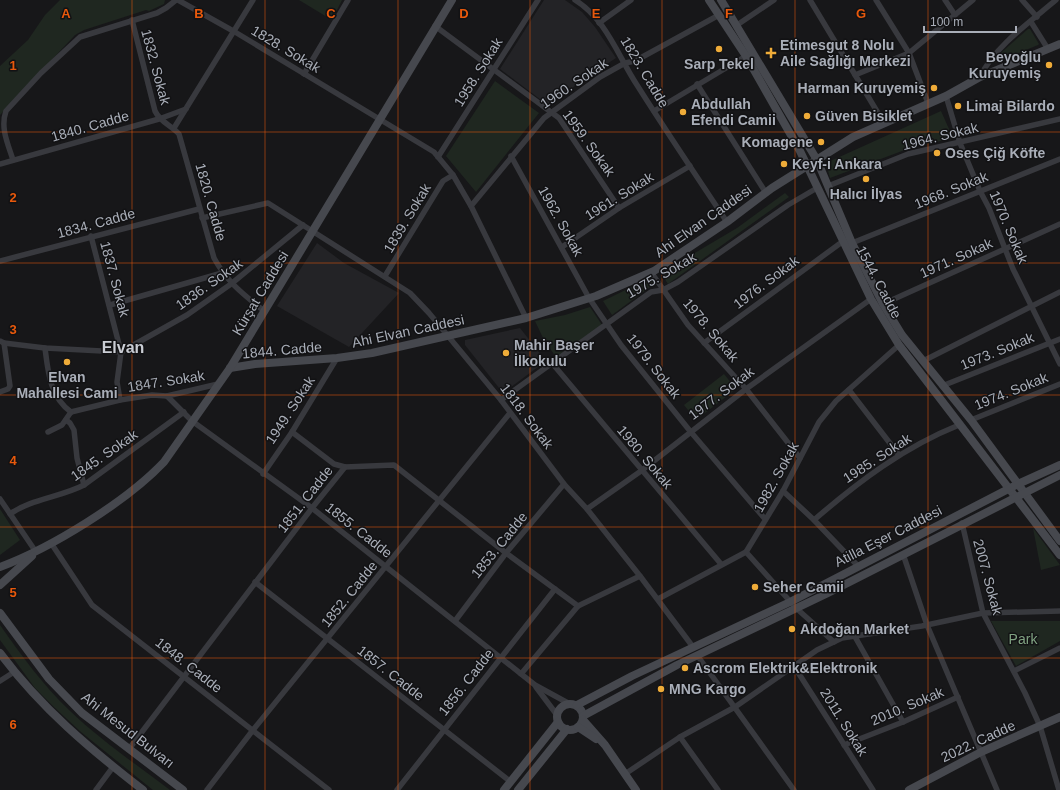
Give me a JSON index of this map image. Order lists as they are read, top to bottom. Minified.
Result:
{"streets":{"main road":["Ahi Elvan Caddesi","1544. Cadde","Kürşat Caddesi","1844. Cadde","Atilla Eşer Caddesi","Ahi Mesud Bulvarı","2022. Cadde"],"street":["1828. Sokak","1832. Sokak","1958. Sokak","1823. Cadde","1960. Sokak","1840. Cadde","1964. Sokak","1959. Sokak","1968. Sokak","1961. Sokak","1820. Cadde","1839. Sokak","1962. Sokak","1834. Cadde","1970. Sokak","1971. Sokak","1975. Sokak","1837. Sokak","1976. Sokak","1836. Sokak","1978. Sokak","1973. Sokak","1979. Sokak","1847. Sokak","1974. Sokak","1977. Sokak","1949. Sokak","1818. Sokak","1845. Sokak","1980. Sokak","1985. Sokak","1982. Sokak","1851. Cadde","1855. Cadde","1853. Cadde","2007. Sokak","1852. Cadde","1848. Cadde","1857. Cadde","1856. Cadde","2010. Sokak","2011. Sokak"]},"crossings":[["1828. Sokak","1832. Sokak"],["1828. Sokak","1958. Sokak"],["1828. Sokak","1960. Sokak"],["1828. Sokak","1840. Cadde"],["1828. Sokak","1839. Sokak"],["1828. Sokak","Ahi Elvan Caddesi"],["1828. Sokak","Kürşat Caddesi"],["1832. Sokak","1840. Cadde"],["1958. Sokak","1959. Sokak"],["1823. Cadde","1960. Sokak"],["1823. Cadde","1961. Sokak"],["1823. Cadde","Ahi Elvan Caddesi"],["1960. Sokak","1959. Sokak"],["1960. Sokak","1962. Sokak"],["1960. Sokak","1544. Cadde"],["1964. Sokak","1970. Sokak"],["1964. Sokak","1544. Cadde"],["1959. Sokak","1961. Sokak"],["1959. Sokak","Kürşat Caddesi"],["1968. Sokak","1970. Sokak"],["1968. Sokak","1544. Cadde"],["1961. Sokak","1962. Sokak"],["1820. Cadde","1834. Cadde"],["1820. Cadde","1836. Sokak"],["1820. Cadde","Kürşat Caddesi"],["1839. Sokak","1818. Sokak"],["1962. Sokak","Ahi Elvan Caddesi"],["1962. Sokak","1979. Sokak"],["Ahi Elvan Caddesi","1970. Sokak"],["Ahi Elvan Caddesi","1544. Cadde"],["Ahi Elvan Caddesi","1978. Sokak"],["Ahi Elvan Caddesi","1844. Cadde"],["Ahi Elvan Caddesi","1979. Sokak"],["Ahi Elvan Caddesi","1949. Sokak"],["Ahi Elvan Caddesi","1818. Sokak"],["1834. Cadde","1837. Sokak"],["1970. Sokak","1971. Sokak"],["1970. Sokak","1973. Sokak"],["1971. Sokak","1544. Cadde"],["1975. Sokak","1544. Cadde"],["1975. Sokak","1978. Sokak"],["1975. Sokak","1979. Sokak"],["1975. Sokak","1818. Sokak"],["1975. Sokak","1980. Sokak"],["1837. Sokak","1836. Sokak"],["1976. Sokak","1544. Cadde"],["1976. Sokak","1978. Sokak"],["1544. Cadde","1973. Sokak"],["1544. Cadde","1974. Sokak"],["1544. Cadde","1977. Sokak"],["1544. Cadde","1985. Sokak"],["1544. Cadde","1982. Sokak"],["1544. Cadde","Atilla Eşer Caddesi"],["Kürşat Caddesi","1844. Cadde"],["Kürşat Caddesi","1847. Sokak"],["Kürşat Caddesi","1818. Sokak"],["Kürşat Caddesi","1855. Cadde"],["Kürşat Caddesi","1848. Cadde"],["1978. Sokak","1977. Sokak"],["1978. Sokak","1982. Sokak"],["1844. Cadde","1949. Sokak"],["1979. Sokak","1977. Sokak"],["1979. Sokak","1982. Sokak"],["1847. Sokak","1855. Cadde"],["1977. Sokak","1818. Sokak"],["1977. Sokak","1980. Sokak"],["1949. Sokak","1855. Cadde"],["1818. Sokak","Atilla Eşer Caddesi"],["1818. Sokak","1853. Cadde"],["1818. Sokak","1852. Cadde"],["1845. Sokak","1855. Cadde"],["1851. Cadde","1855. Cadde"],["1851. Cadde","1853. Cadde"],["1851. Cadde","1852. Cadde"],["1851. Cadde","1848. Cadde"],["1851. Cadde","1857. Cadde"],["1851. Cadde","1856. Cadde"],["1851. Cadde","Ahi Mesud Bulvarı"],["1855. Cadde","Atilla Eşer Caddesi"],["1855. Cadde","1853. Cadde"],["1855. Cadde","1852. Cadde"],["1855. Cadde","1856. Cadde"],["Atilla Eşer Caddesi","2007. Sokak"],["2007. Sokak","2022. Cadde"],["1852. Cadde","1848. Cadde"],["1852. Cadde","1857. Cadde"],["1857. Cadde","1856. Cadde"],["2010. Sokak","2011. Sokak"]],"districts":["Elvan"],"parks":["Park"],"places":{"other":["Sarp Tekel","Beyoğlu Kuruyemiş","Harman Kuruyemiş","Limaj Bilardo","Abdullah Efendi Camii","Güven Bisiklet","Komagene","Oses Çiğ Köfte","Keyf-i Ankara","Halıcı İlyas","Mahir Başer İlkokulu","Elvan Mahallesi Cami","Seher Camii","Akdoğan Market","Ascrom Elektrik&Elektronik","MNG Kargo"],"health":["Etimesgut 8 Nolu Aile Sağlığı Merkezi"]},"scale_bar":"100 m","grid":{"columns":["A","B","C","D","E","F","G"],"rows":["1","2","3","4","5","6"]}}
